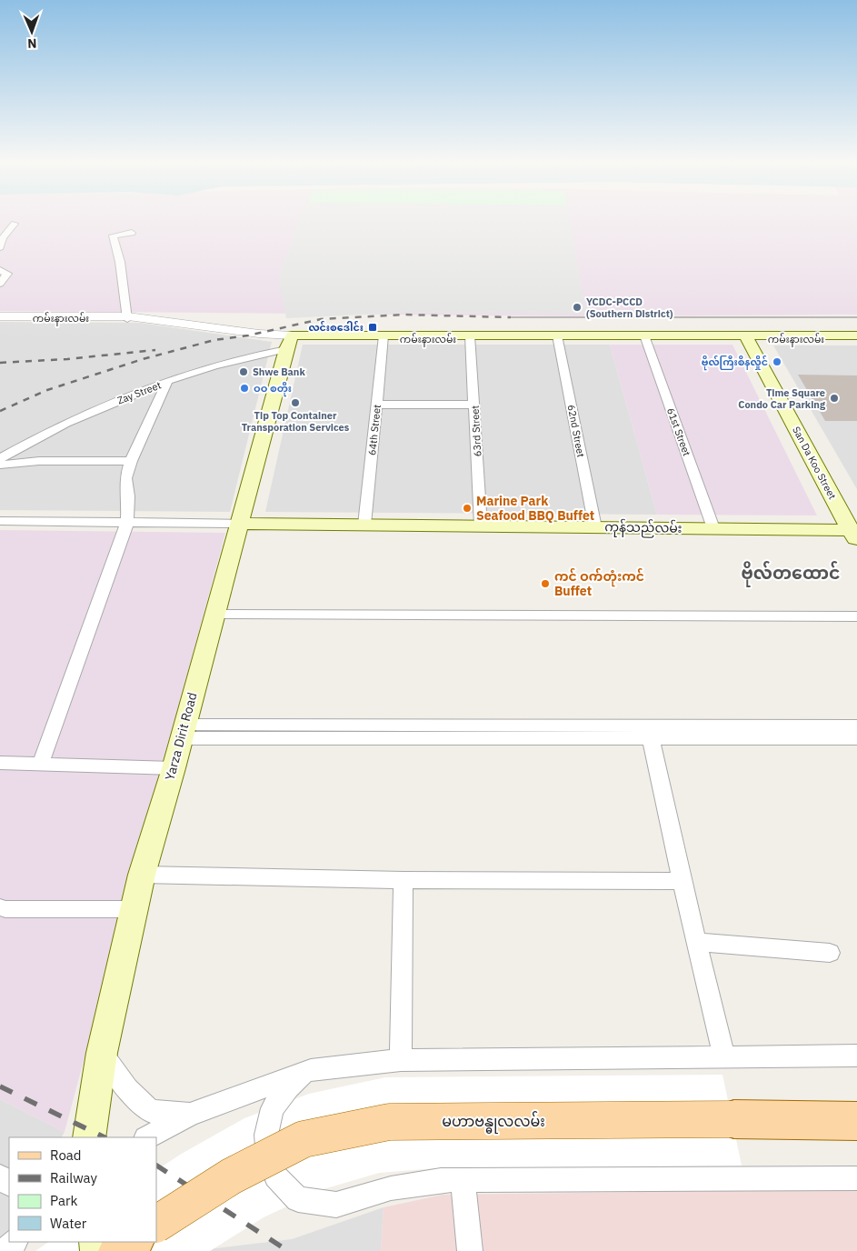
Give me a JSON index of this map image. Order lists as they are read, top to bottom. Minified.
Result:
{"streets":{"main road":["ကမ်းနားလမ်း","San Da Koo Street","ကုန်သည်လမ်း","Yarza Dirit Road","မဟာဗန္ဓုလလမ်း"],"street":["Zay Street","64th Street","63rd Street","62nd Street","61st Street"]},"crossings":[["ကမ်းနားလမ်း","Zay Street"],["ကမ်းနားလမ်း","64th Street"],["ကမ်းနားလမ်း","63rd Street"],["ကမ်းနားလမ်း","62nd Street"],["ကမ်းနားလမ်း","61st Street"],["ကမ်းနားလမ်း","San Da Koo Street"],["ကမ်းနားလမ်း","Yarza Dirit Road"],["Zay Street","Yarza Dirit Road"],["64th Street","ကုန်သည်လမ်း"],["63rd Street","ကုန်သည်လမ်း"],["62nd Street","ကုန်သည်လမ်း"],["61st Street","ကုန်သည်လမ်း"],["San Da Koo Street","ကုန်သည်လမ်း"],["ကုန်သည်လမ်း","Yarza Dirit Road"]],"districts":["ဗိုလ်တထောင်"],"places":{"other":["YCDC-PCCD (Southern District)","ဗိုလ်ကြီးစိနလှိုင်","Shwe Bank","ဝဝ စတိုး","Time Square Condo Car Parking","Tip Top Container Transporation Services","Marine Park Seafood BBQ Buffet","ကင် ဝက်တုံးကင် Buffet"],"transit":["လင်းစဒေါင်း"]},"legend":["Road","Railway","Park","Water"],"north":"bottom"}
